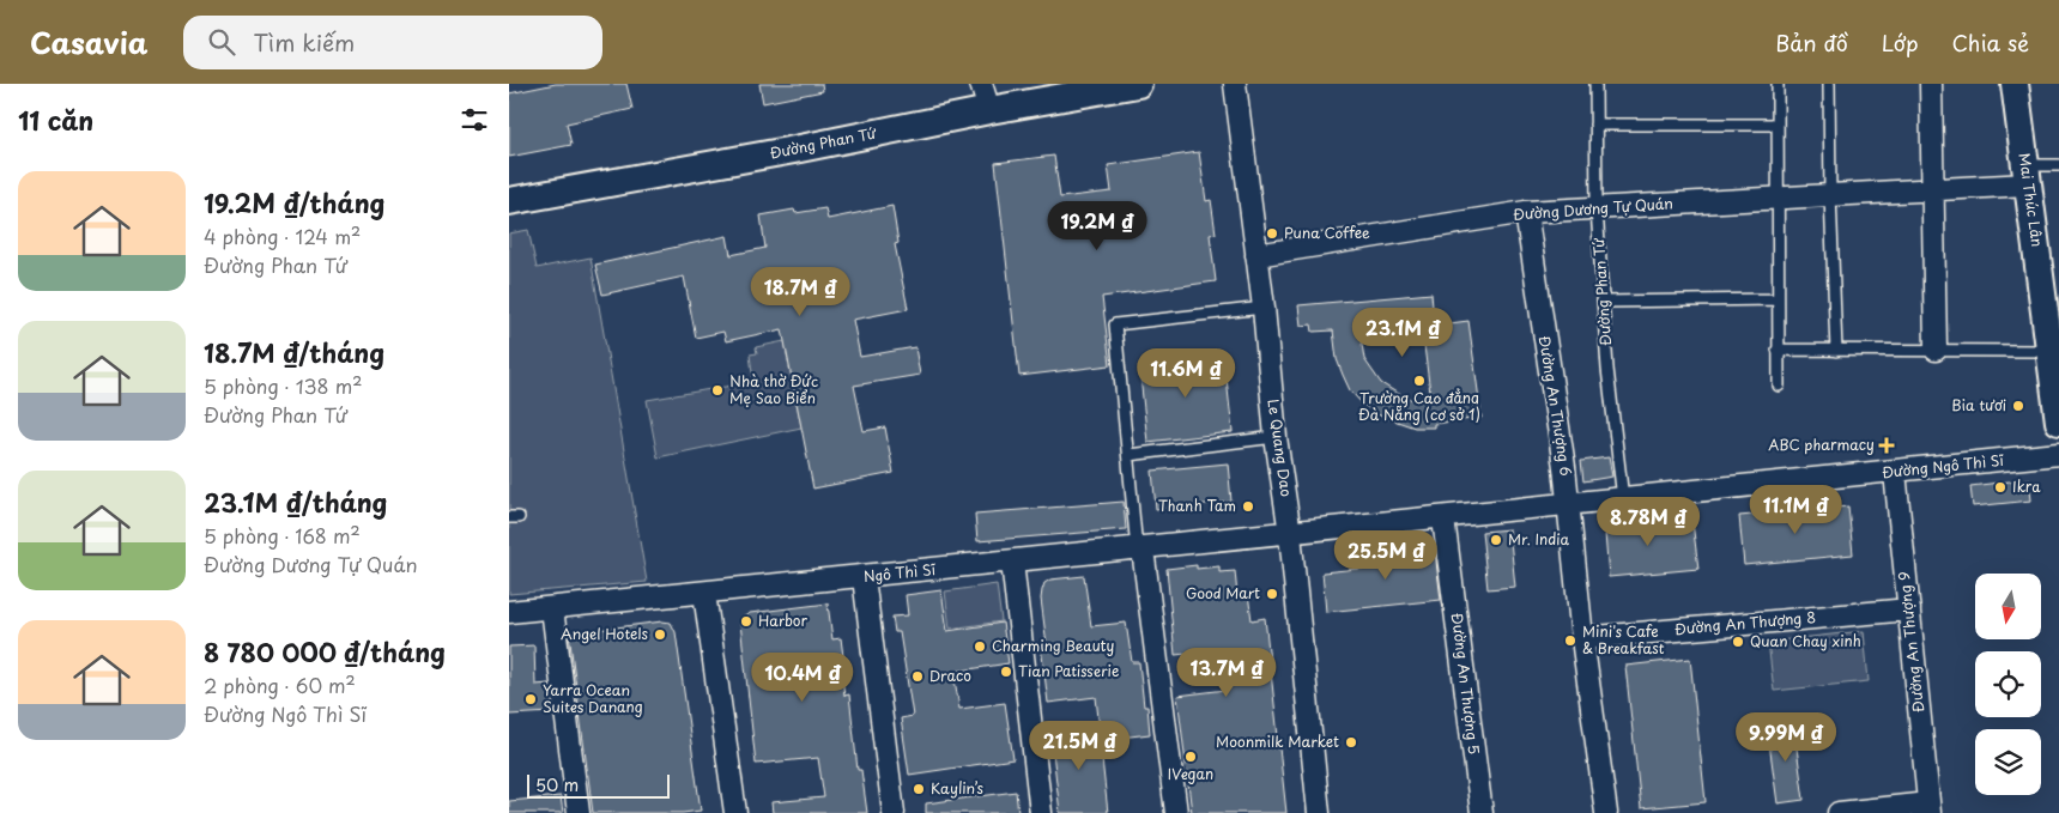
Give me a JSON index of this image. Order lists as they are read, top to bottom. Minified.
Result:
{"streets":{"street":["Đường Phan Tứ","Mai Thúc Lân","Đường Dương Tự Quán","Đường An Thượng 6","Le Quang Dao","Đường Ngô Thì Sĩ","Ngô Thì Sĩ","Đường An Thượng 8","Đường An Thượng 9","Đường An Thượng 5"]},"crossings":[["Đường Phan Tứ","Đường Dương Tự Quán"],["Đường Phan Tứ","Đường Ngô Thì Sĩ"],["Mai Thúc Lân","Đường Dương Tự Quán"],["Đường Dương Tự Quán","Đường An Thượng 6"],["Đường Dương Tự Quán","Le Quang Dao"],["Đường An Thượng 6","Đường Ngô Thì Sĩ"],["Đường An Thượng 6","Đường An Thượng 8"],["Le Quang Dao","Đường Ngô Thì Sĩ"],["Le Quang Dao","Ngô Thì Sĩ"],["Đường Ngô Thì Sĩ","Ngô Thì Sĩ"],["Đường Ngô Thì Sĩ","Đường An Thượng 9"],["Đường Ngô Thì Sĩ","Đường An Thượng 5"],["Đường An Thượng 8","Đường An Thượng 9"]],"places":{"other":["Puna Coffee","Trường Cao đẳng Đà Nẵng (cơ sở 1)","Nhà thờ Đức Mẹ Sao Biển","Bia tươi","Ikra","Thanh Tam","Mr. India","Good Mart","Harbor","Angel Hotels","Mini's Cafe & Breakfast","Quan Chay xinh","Charming Beauty","Tian Patisserie","Draco","Yarra Ocean Suites Danang","Moonmilk Market","IVegan","Kaylin’s"],"health":["ABC pharmacy"]},"scale_bar":"50 m","north":"bottom","page":{"header":"Casavia","search":"Tìm kiếm","nav":["Bản đồ","Lớp","Chia sẻ"],"heading":"11 căn","list":[{"name":"19.2M ₫/tháng","note":"4 phòng · 124 m² · Đường Phan Tứ"},{"name":"18.7M ₫/tháng","note":"5 phòng · 138 m² · Đường Phan Tứ"},{"name":"23.1M ₫/tháng","note":"5 phòng · 168 m² · Đường Dương Tự Quán"},{"name":"8 780 000 ₫/tháng","note":"2 phòng · 60 m² · Đường Ngô Thì Sĩ"}],"price":["19.2M ₫","18.7M ₫","23.1M ₫","11.6M ₫","11.1M ₫","8.78M ₫","25.5M ₫","13.7M ₫","10.4M ₫","9.99M ₫","21.5M ₫"],"scale":"50 m"}}
